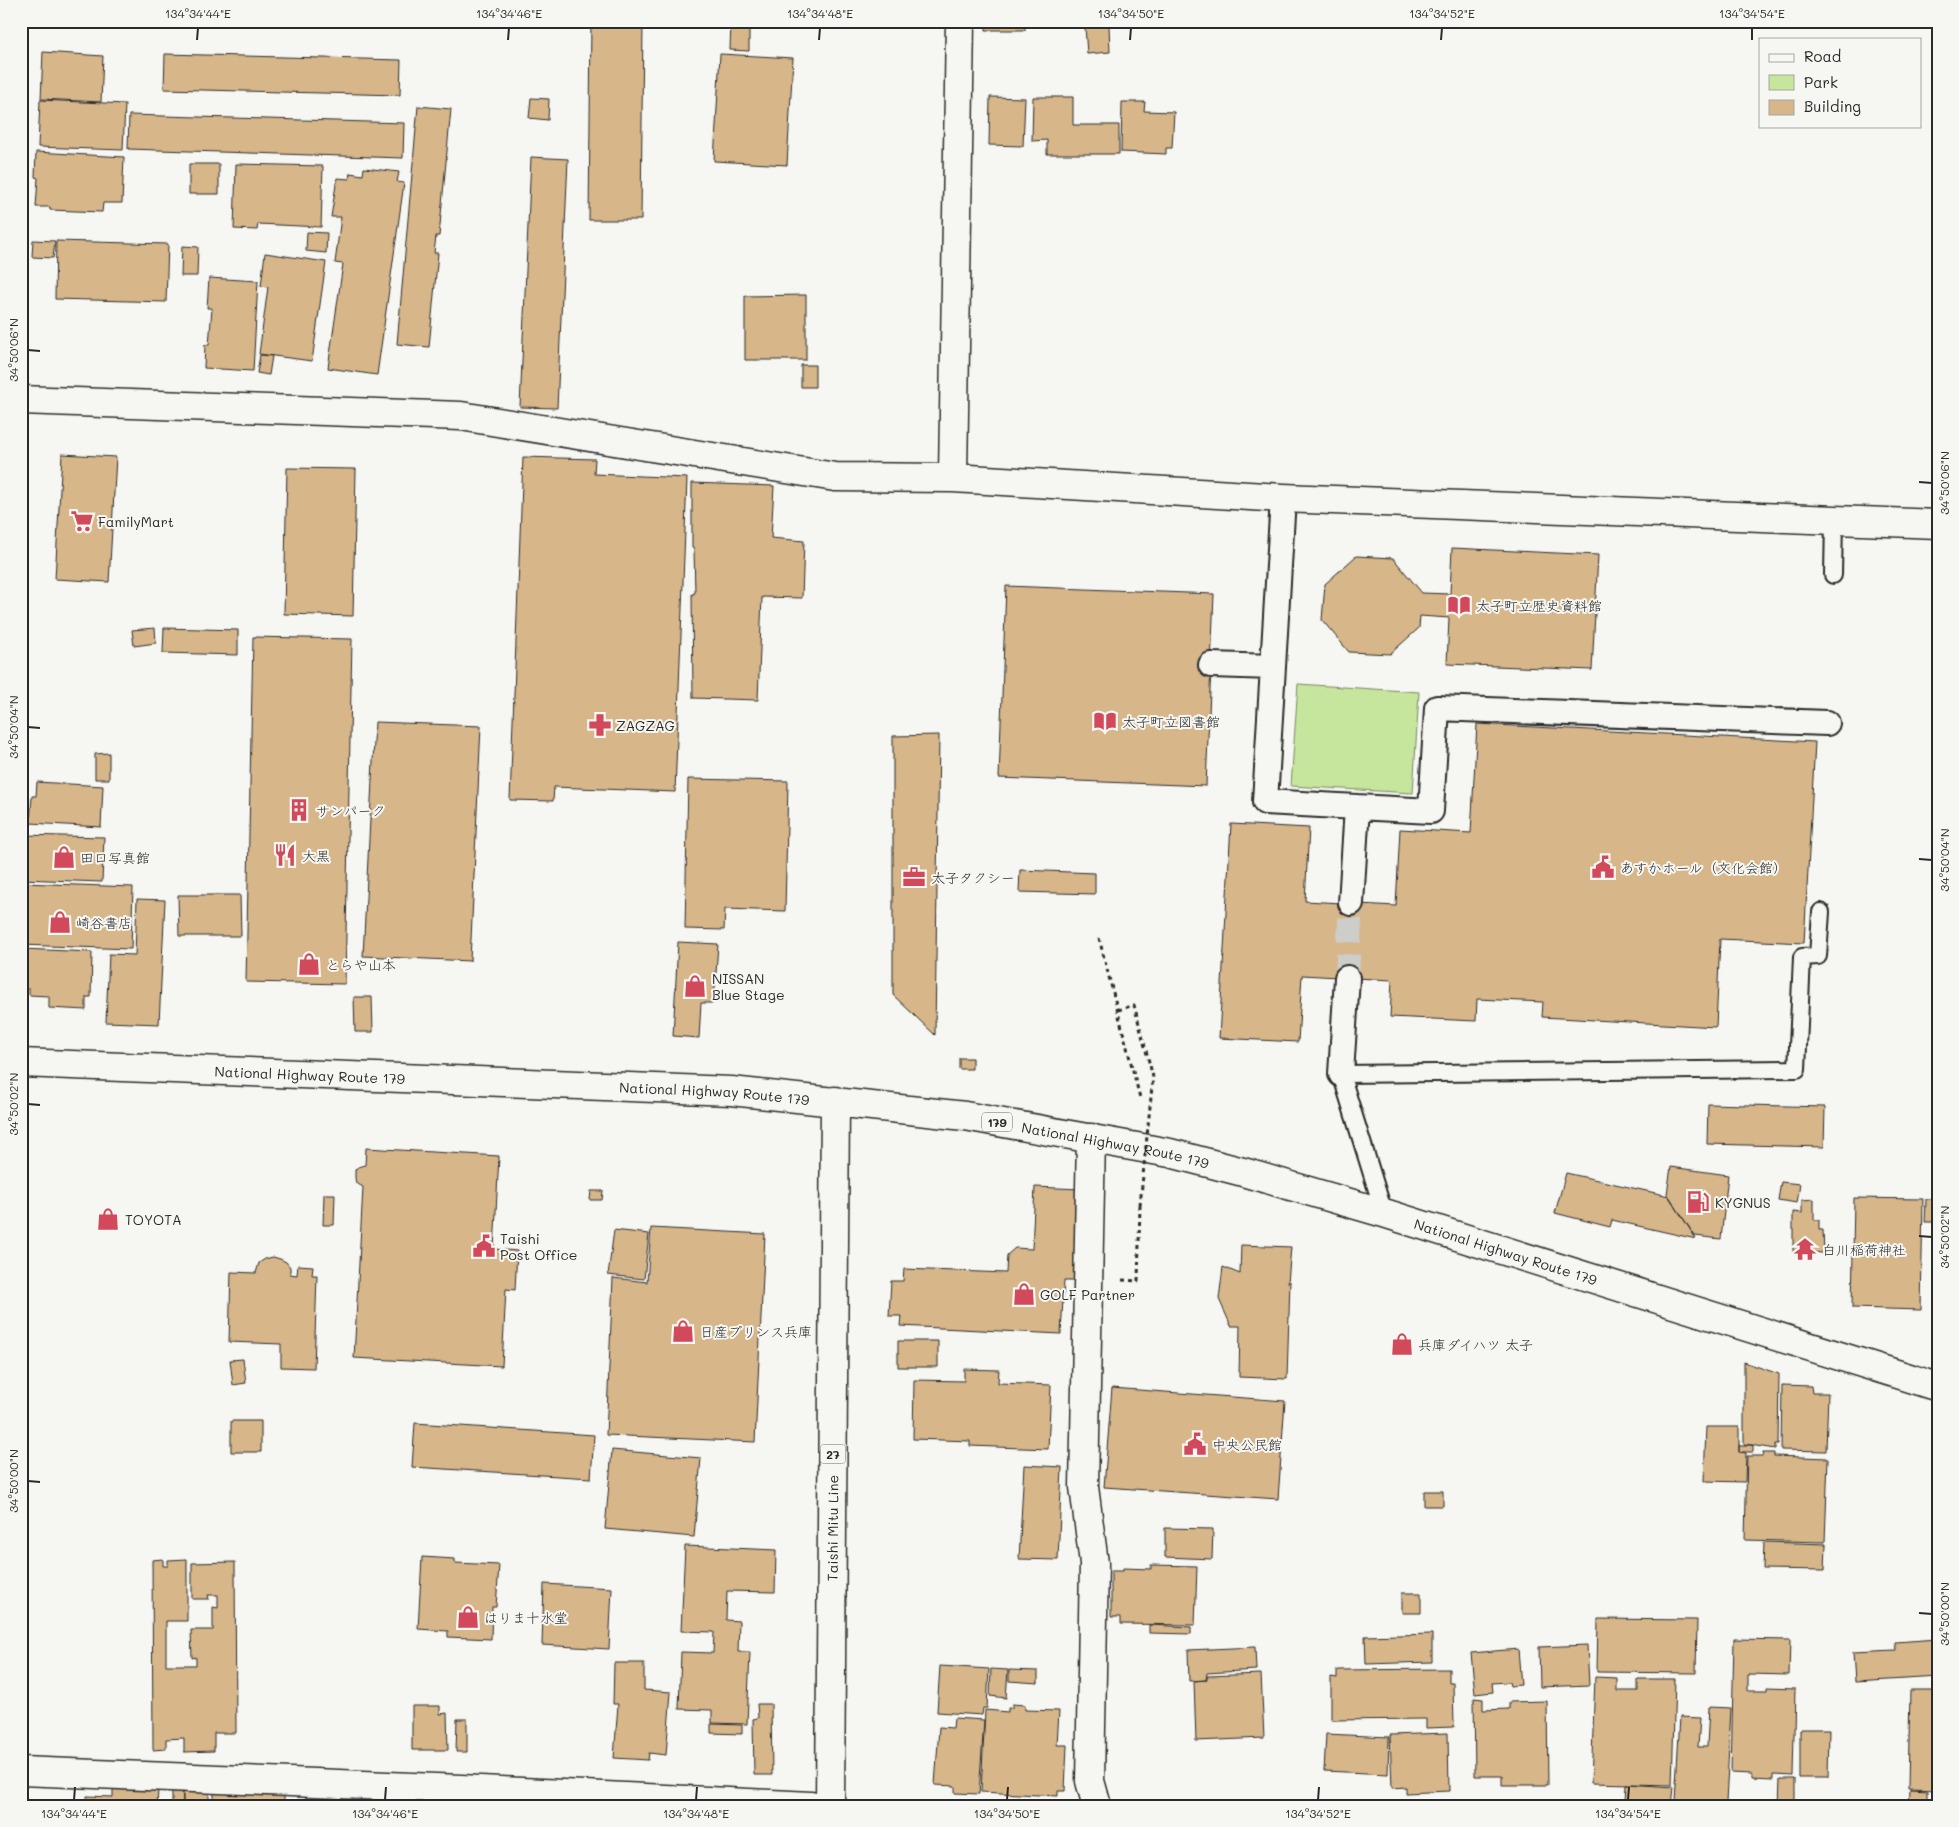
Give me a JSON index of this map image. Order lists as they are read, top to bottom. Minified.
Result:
{"streets":{"main road":["National Highway Route 179","179","27","Taishi Mitu Line"]},"crossings":[["National Highway Route 179","Taishi Mitu Line"]],"places":{"supermarket":["FamilyMart"],"library":["太子町立歴史資料館","太子町立図書館"],"pharmacy":["ZAGZAG"],"building":["サンパーク"],"restaurant":["大黒"],"shop":["田口写真館","崎谷書店","とらや山本","NISSAN Blue Stage","TOYOTA","GOLF Partner","日産プリンス兵庫","兵庫ダイハツ 太子","はりま十水堂"],"public building":["あすかホール（文化会館）","Taishi Post Office","中央公民館"],"office":["太子タクシー"],"fuel station":["KYGNUS"],"temple":["白川稲荷神社"]},"legend":["Road","Park","Building"],"coordinates":["134°34'44\"E","134°34'46\"E","134°34'48\"E","134°34'50\"E","134°34'52\"E","134°34'54\"E","34°50'06\"N","34°50'04\"N","34°50'02\"N","34°50'00\"N"]}
